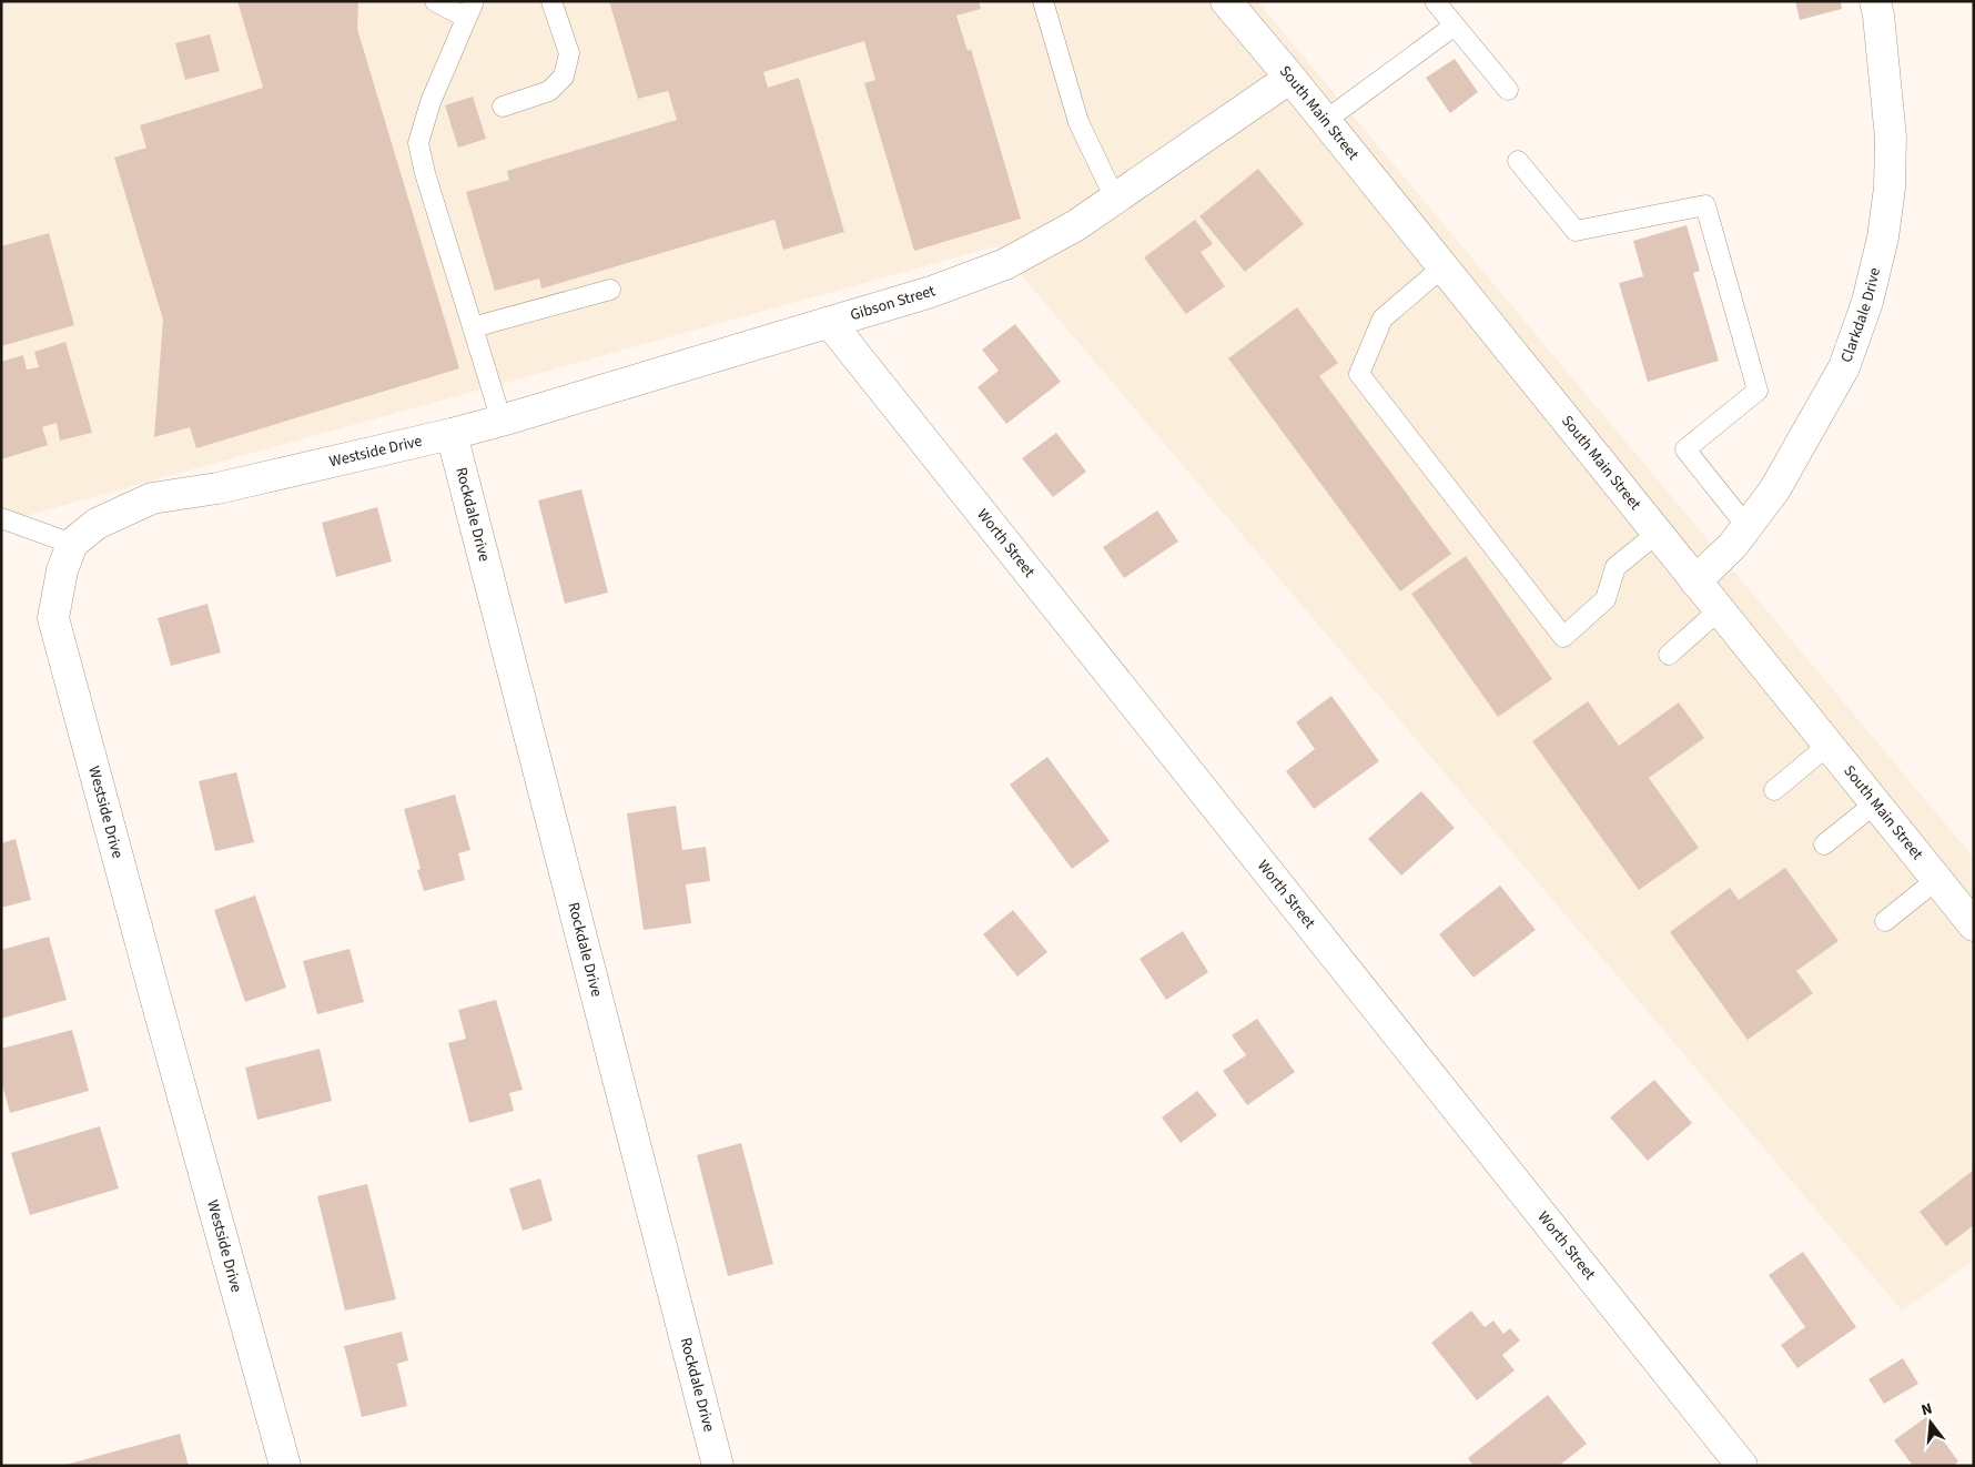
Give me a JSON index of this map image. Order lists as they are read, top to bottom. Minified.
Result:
{"streets":{"street":["South Main Street","Gibson Street","Clarkdale Drive","Westside Drive","Rockdale Drive","Worth Street"]},"crossings":[["South Main Street","Gibson Street"],["South Main Street","Clarkdale Drive"],["Gibson Street","Westside Drive"],["Gibson Street","Rockdale Drive"],["Gibson Street","Worth Street"],["Westside Drive","Rockdale Drive"]],"north":"top"}
